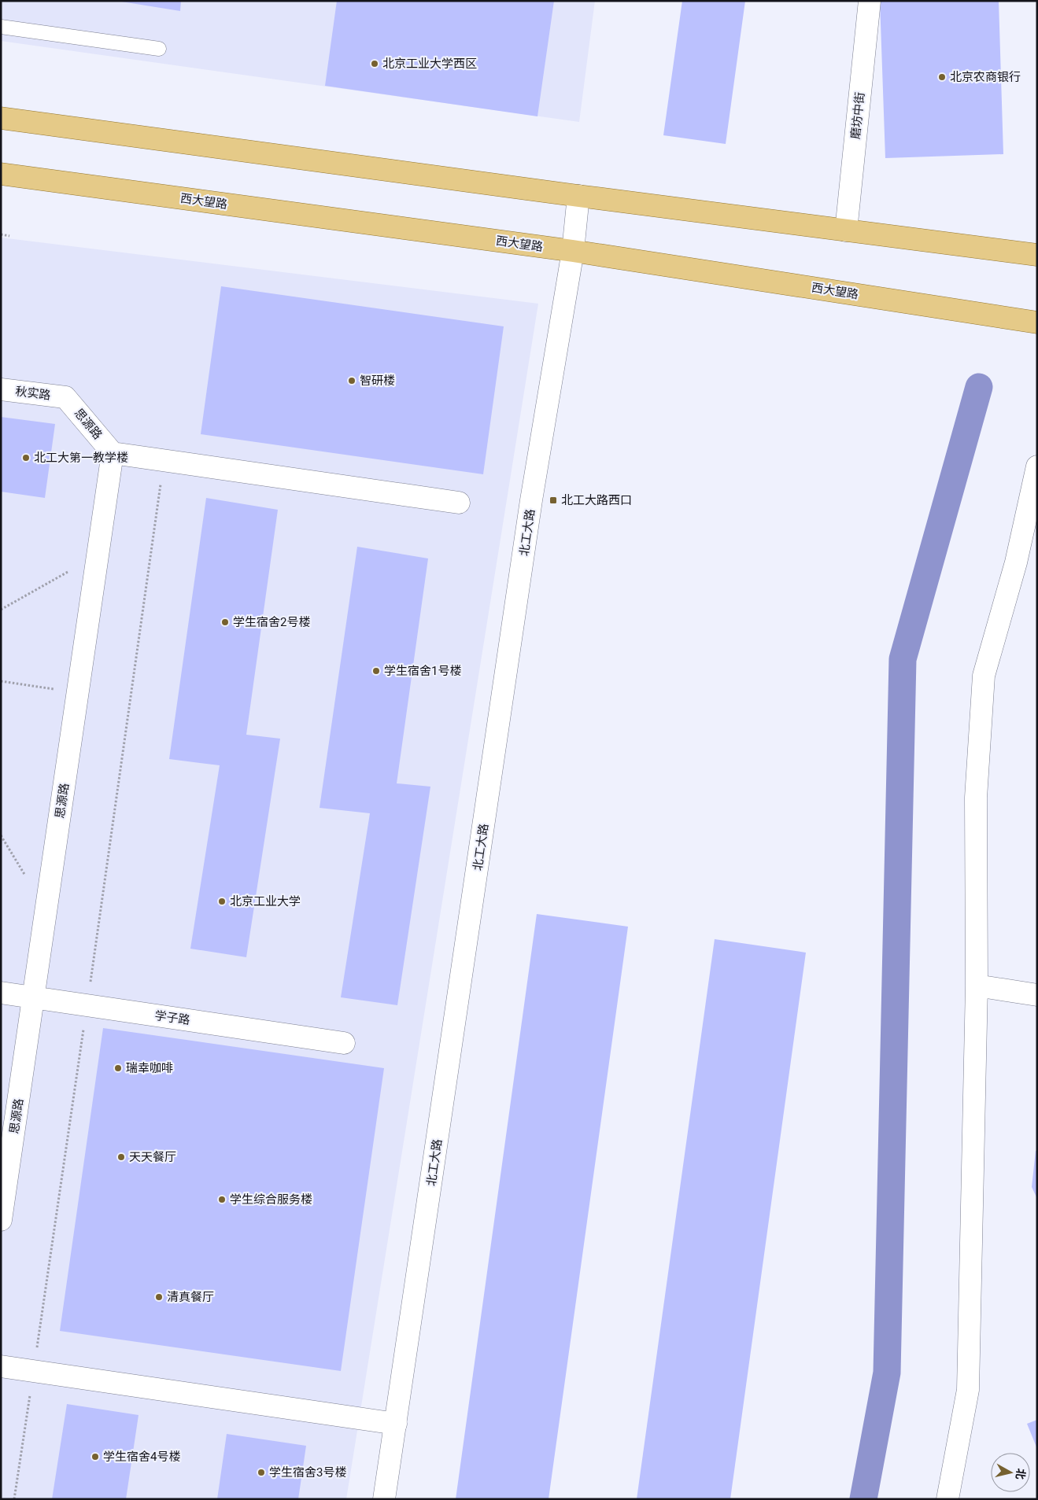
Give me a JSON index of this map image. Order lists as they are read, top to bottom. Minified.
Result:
{"streets":{"main road":["西大望路"],"street":["磨坊中街","秋实路","思源路","北工大路","学子路"]},"crossings":[["西大望路","北工大路"],["秋实路","思源路"],["思源路","学子路"]],"places":{"other":["北京工业大学西区","北京农商银行","智研楼","北工大第一教学楼","学生宿舍2号楼","学生宿舍1号楼","北京工业大学","瑞幸咖啡","天天餐厅","学生综合服务楼","清真餐厅","学生宿舍4号楼","学生宿舍3号楼"],"transit":["北工大路西口"]},"north":"right"}
